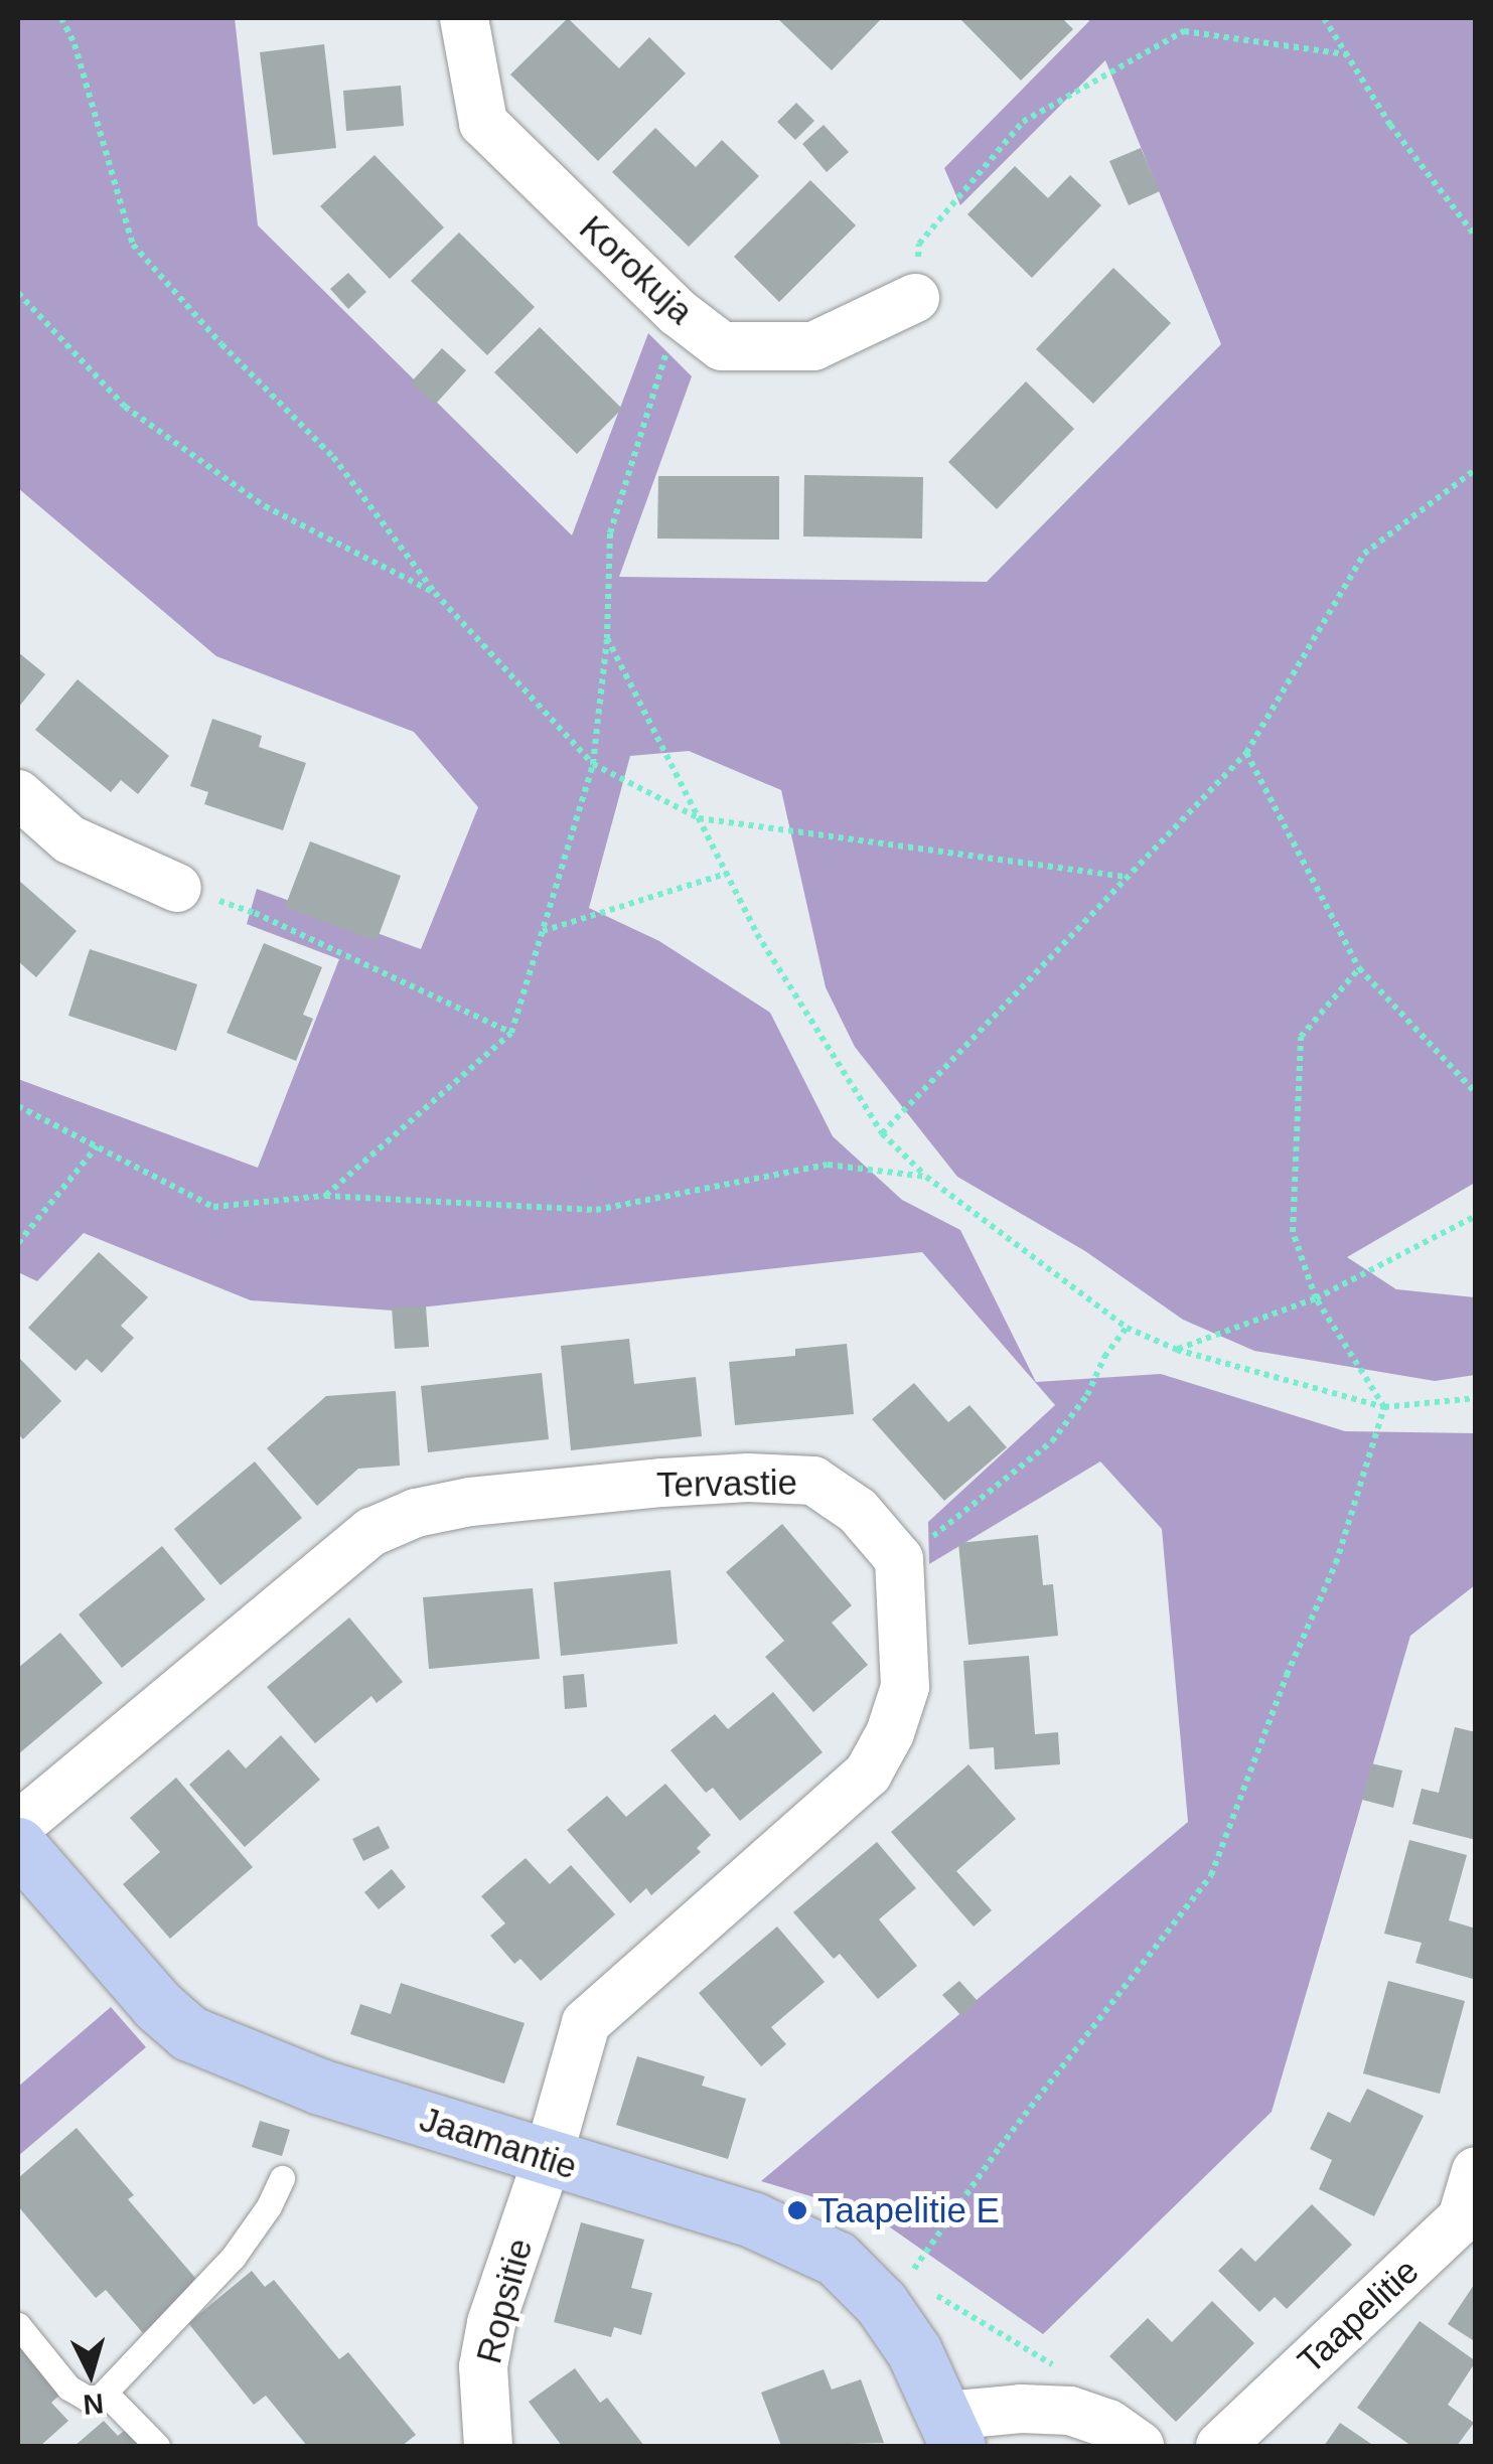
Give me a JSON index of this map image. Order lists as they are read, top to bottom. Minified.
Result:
{"streets":{"street":["Korokuja","Tervastie","Jaamantie","Ropsitie","Taapelitie"]},"crossings":[["Jaamantie","Ropsitie"]],"places":["Taapelitie E"],"north":"bottom"}
